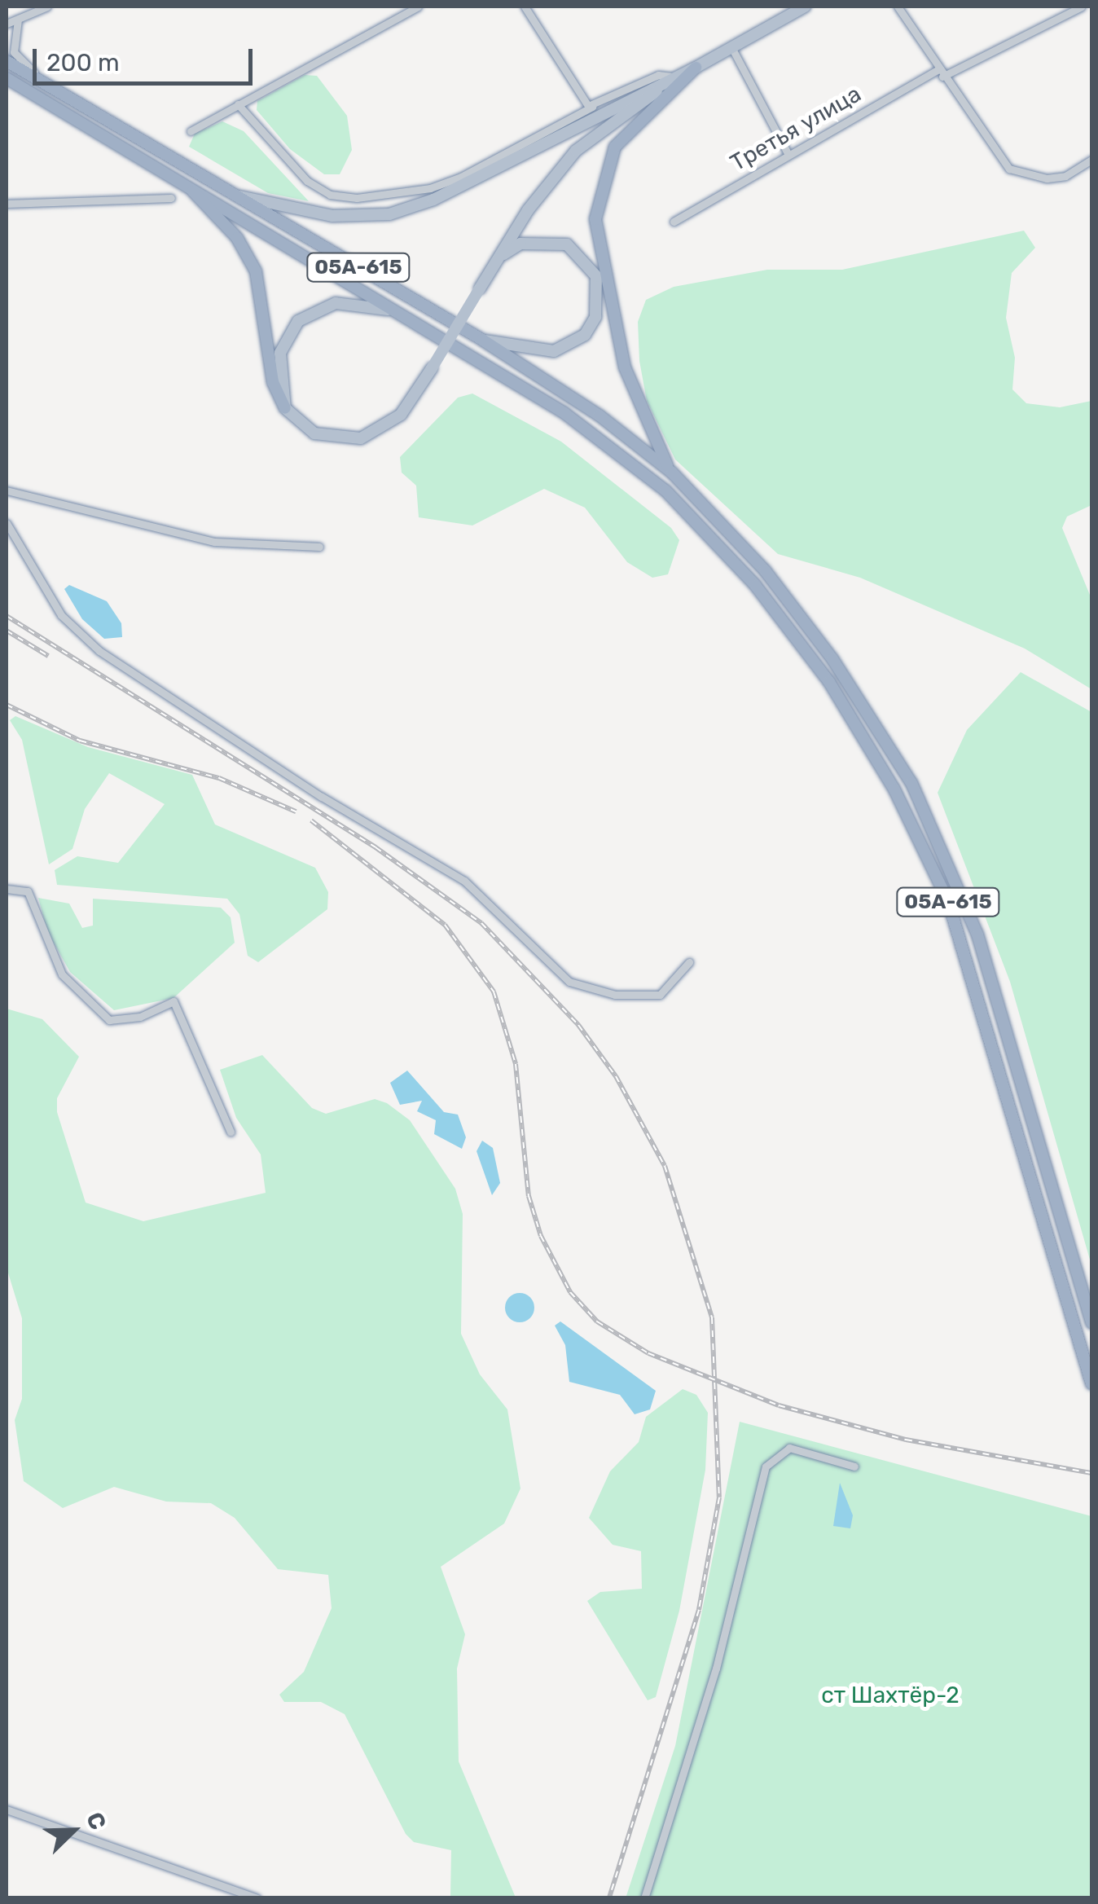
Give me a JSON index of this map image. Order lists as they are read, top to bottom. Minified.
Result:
{"streets":{"highway":["05А-615"],"street":["Третья улица"]},"parks":["ст Шахтёр-2"],"scale_bar":"200 m","north":"top right"}
